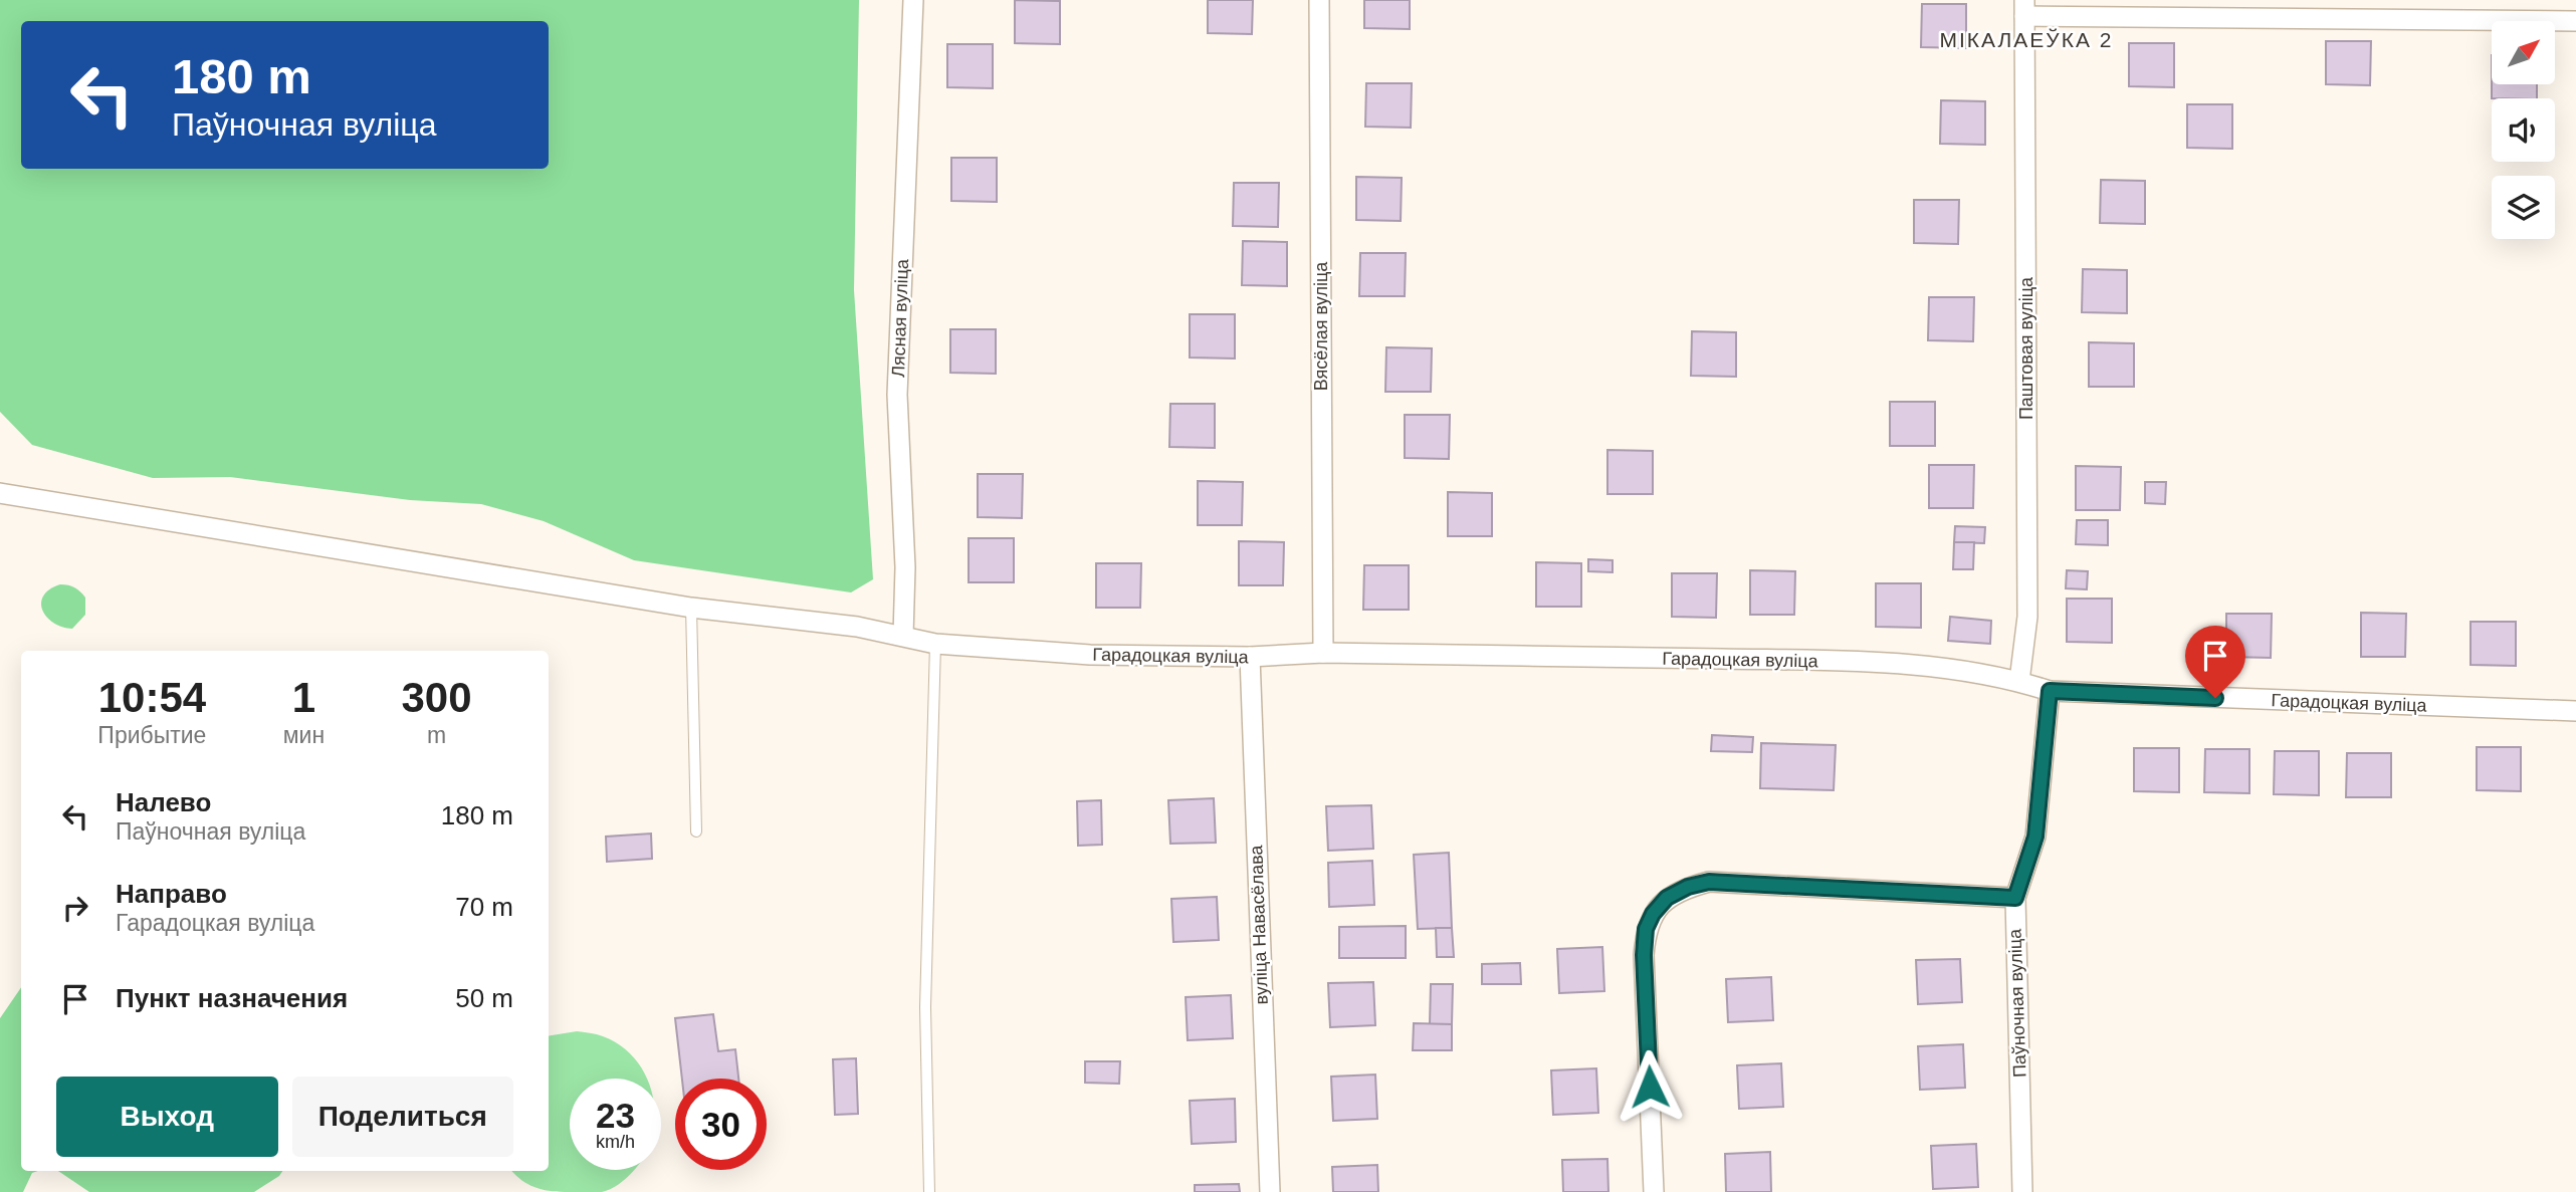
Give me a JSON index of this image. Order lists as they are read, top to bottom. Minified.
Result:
{"streets":{"street":["Лясная вуліца","Вясёлая вуліца","Паштовая вуліца","Гарадоцкая вуліца","вуліца Навасёлава","Паўночная вуліца"]},"crossings":[["Лясная вуліца","Гарадоцкая вуліца"],["Вясёлая вуліца","Гарадоцкая вуліца"],["Паштовая вуліца","Гарадоцкая вуліца"],["Гарадоцкая вуліца","вуліца Навасёлава"],["Гарадоцкая вуліца","Паўночная вуліца"]],"districts":["МІКАЛАЕЎКА 2"],"north":"top right","page":{"turn":["180 m","Паўночная вуліца"],"eta":["10:54","Прибытие","1","мин","300","m"],"list":[{"name":"Налево","note":"Паўночная вуліца","value":"180 m"},{"name":"Направо","note":"Гарадоцкая вуліца","value":"70 m"},{"name":"Пункт назначения","value":"50 m"}],"buttons":["Выход","Поделиться"],"speed":"23 km/h","limit":"30"}}
